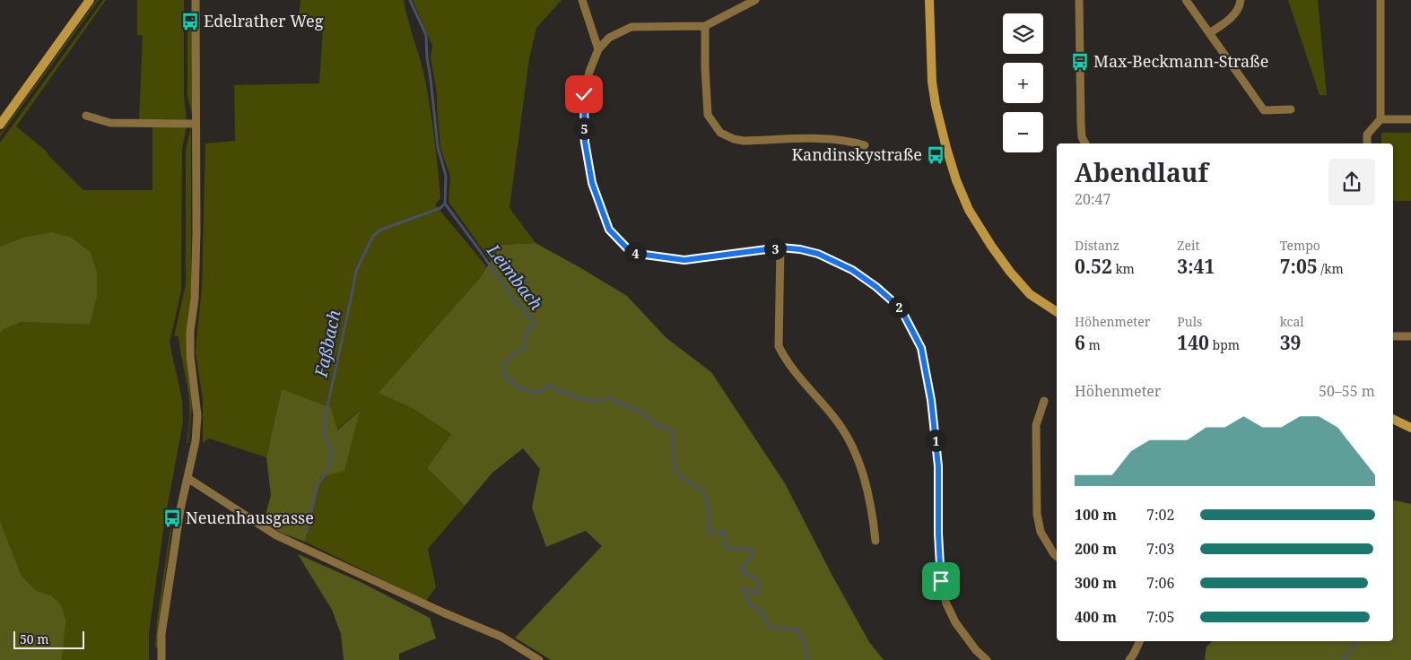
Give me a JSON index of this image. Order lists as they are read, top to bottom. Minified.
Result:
{"water":["Leimbach","Faßbach"],"places":{"bus stop":["Edelrather Weg","Max-Beckmann-Straße","Kandinskystraße","Neuenhausgasse"]},"scale_bar":"50 m","page":{"map_buttons":["+","−"],"pins":["5","3","4","2","1"],"heading":["Abendlauf","20:47"],"stats":[["Distanz","0.52 km"],["Zeit","3:41"],["Tempo","7:05 /km"],["Höhenmeter","6 m"],["Puls","140 bpm"],["kcal","39"]],"chart":["Höhenmeter","50–55 m"],"list":[{"name":"100 m","note":"7:02"},{"name":"200 m","note":"7:03"},{"name":"300 m","note":"7:06"},{"name":"400 m","note":"7:05"}],"scale":"50 m"}}
